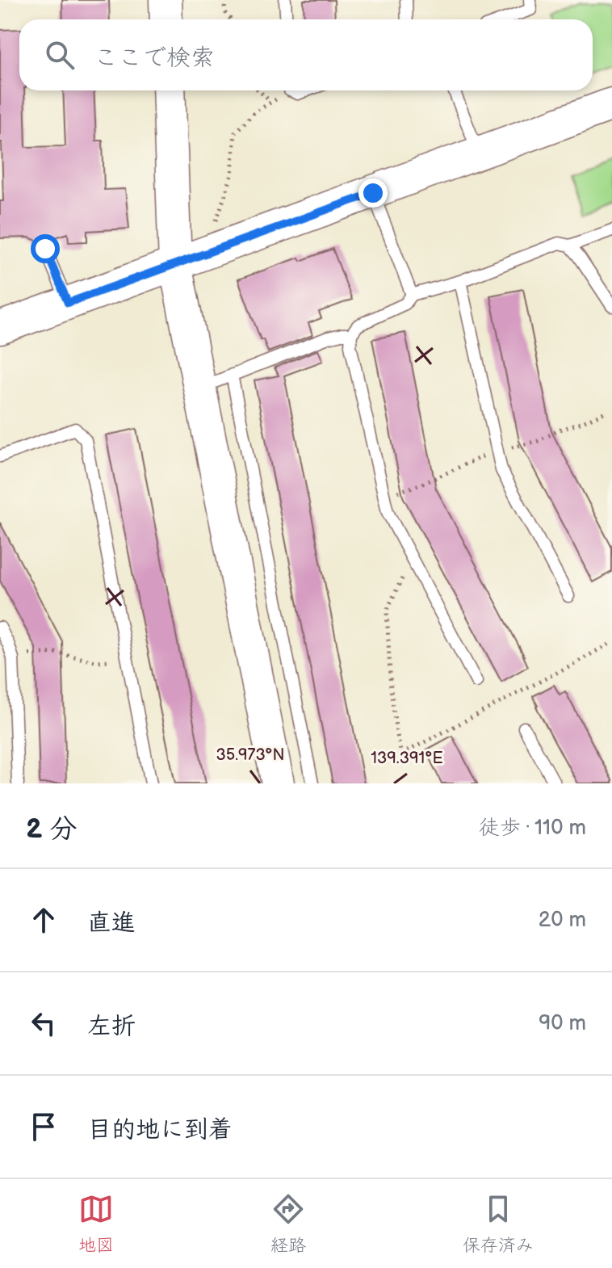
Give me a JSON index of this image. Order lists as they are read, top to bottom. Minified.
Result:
{"page":{"search":"ここで検索","heading":["2 分","徒歩 · 110 m"],"list":[["直進","20 m"],["左折","90 m"],"目的地に到着"],"nav":["地図","経路","保存済み"]},"coordinates":["35.973°N","139.391°E"]}
